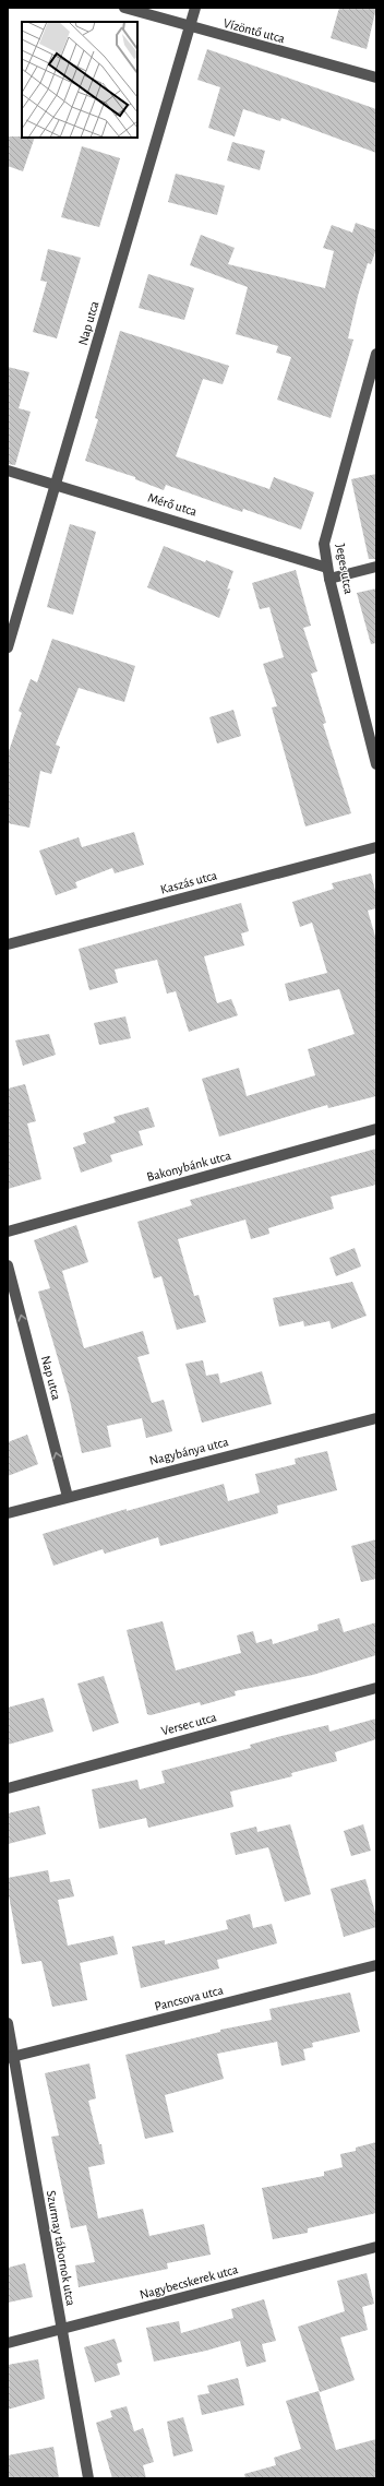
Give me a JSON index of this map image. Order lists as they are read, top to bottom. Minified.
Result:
{"streets":{"street":["Vízöntő utca","Nap utca","Mérő utca","Jeges utca","Kaszás utca","Bakonybánk utca","Nagybánya utca","Versec utca","Pancsova utca","Szurmay tábornok utca","Nagybecskerek utca"]},"crossings":[["Vízöntő utca","Nap utca"],["Nap utca","Mérő utca"],["Nap utca","Nagybánya utca"],["Mérő utca","Jeges utca"],["Pancsova utca","Szurmay tábornok utca"],["Szurmay tábornok utca","Nagybecskerek utca"]]}
